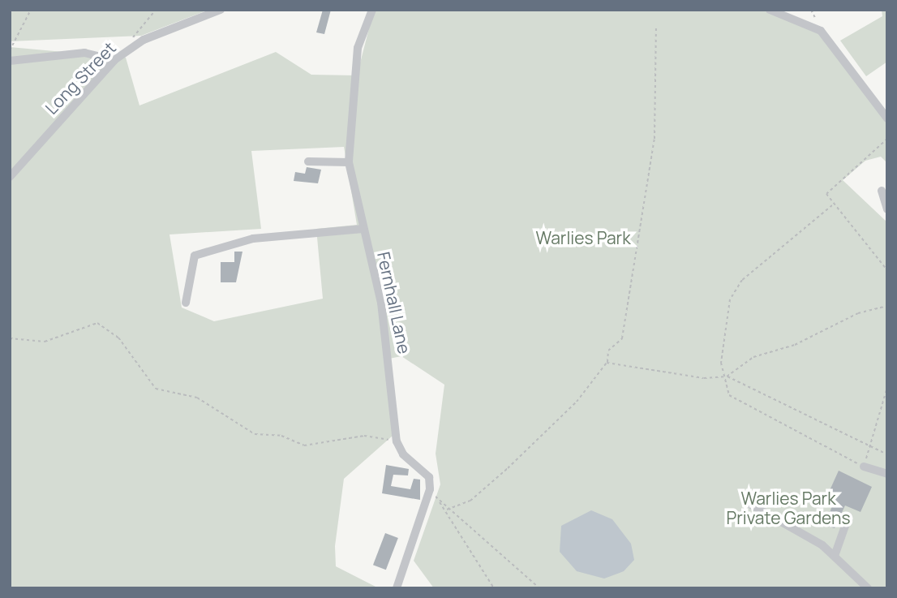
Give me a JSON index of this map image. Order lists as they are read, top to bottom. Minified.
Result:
{"streets":{"street":["Long Street","Fernhall Lane"]},"parks":["Warlies Park","Warlies Park Private Gardens"]}
